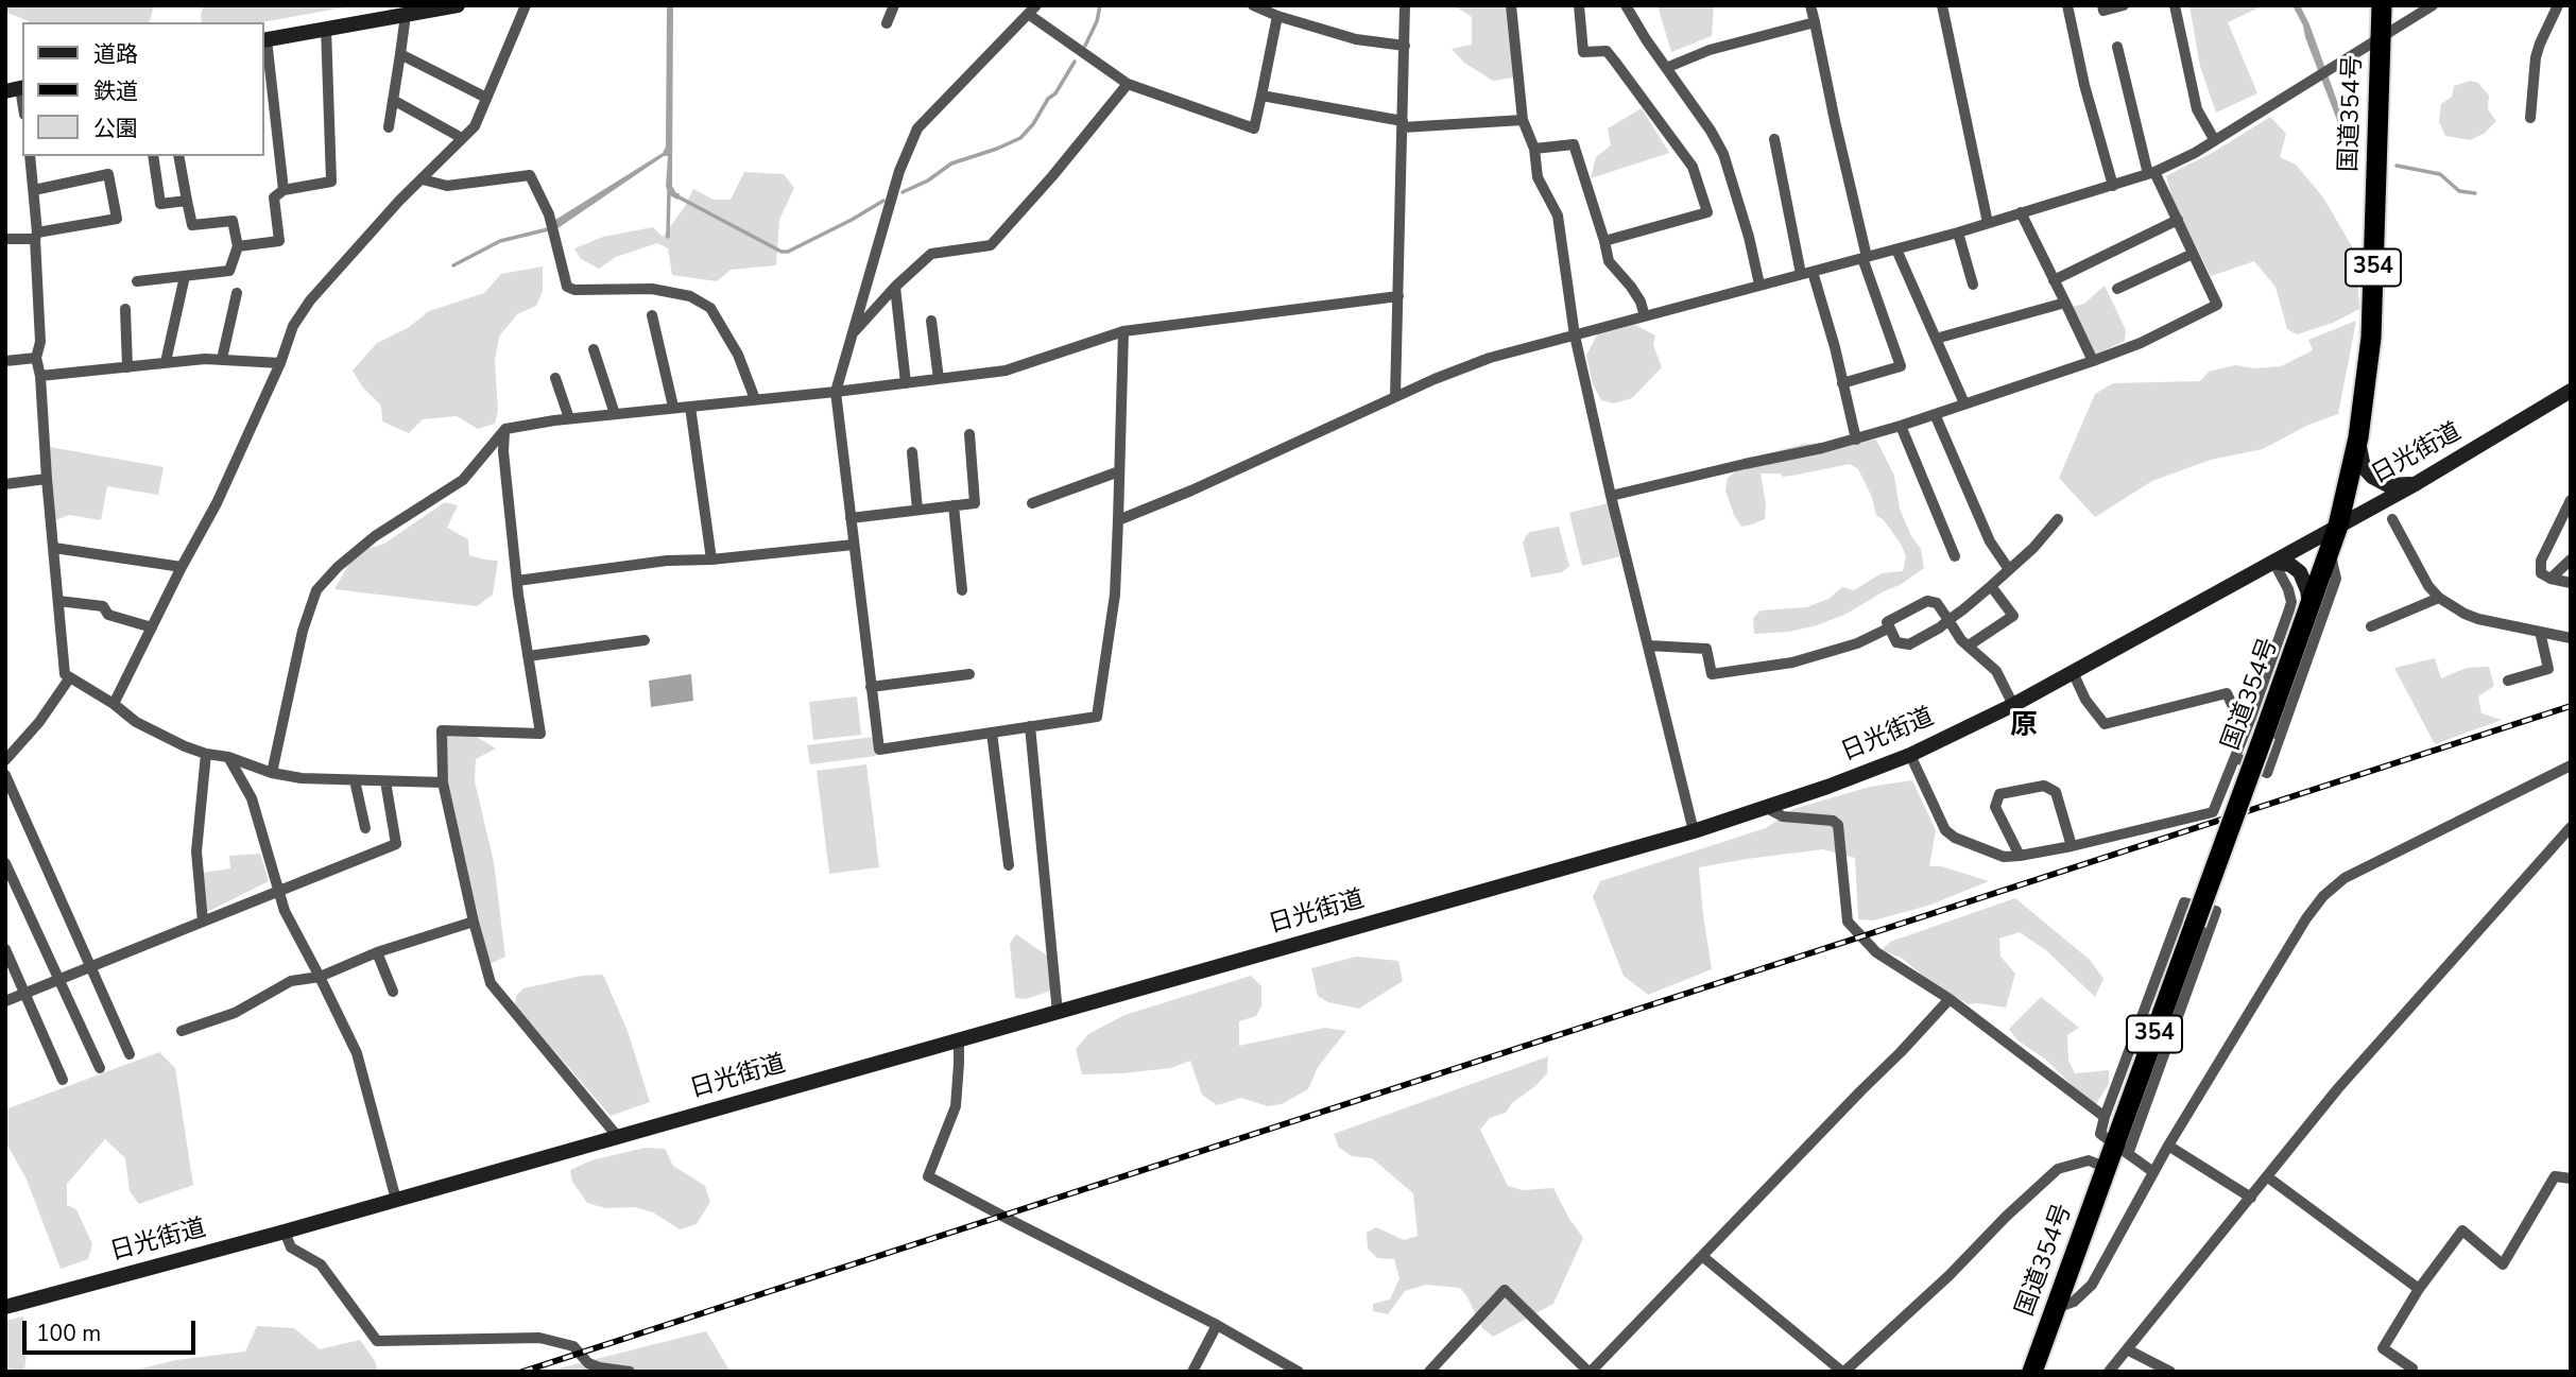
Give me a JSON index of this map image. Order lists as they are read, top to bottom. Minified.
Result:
{"streets":{"highway":["国道354号","354"],"main road":["日光街道"]},"crossings":[["国道354号","日光街道"]],"districts":["原"],"legend":["道路","鉄道","公園"],"scale_bar":"100 m"}
